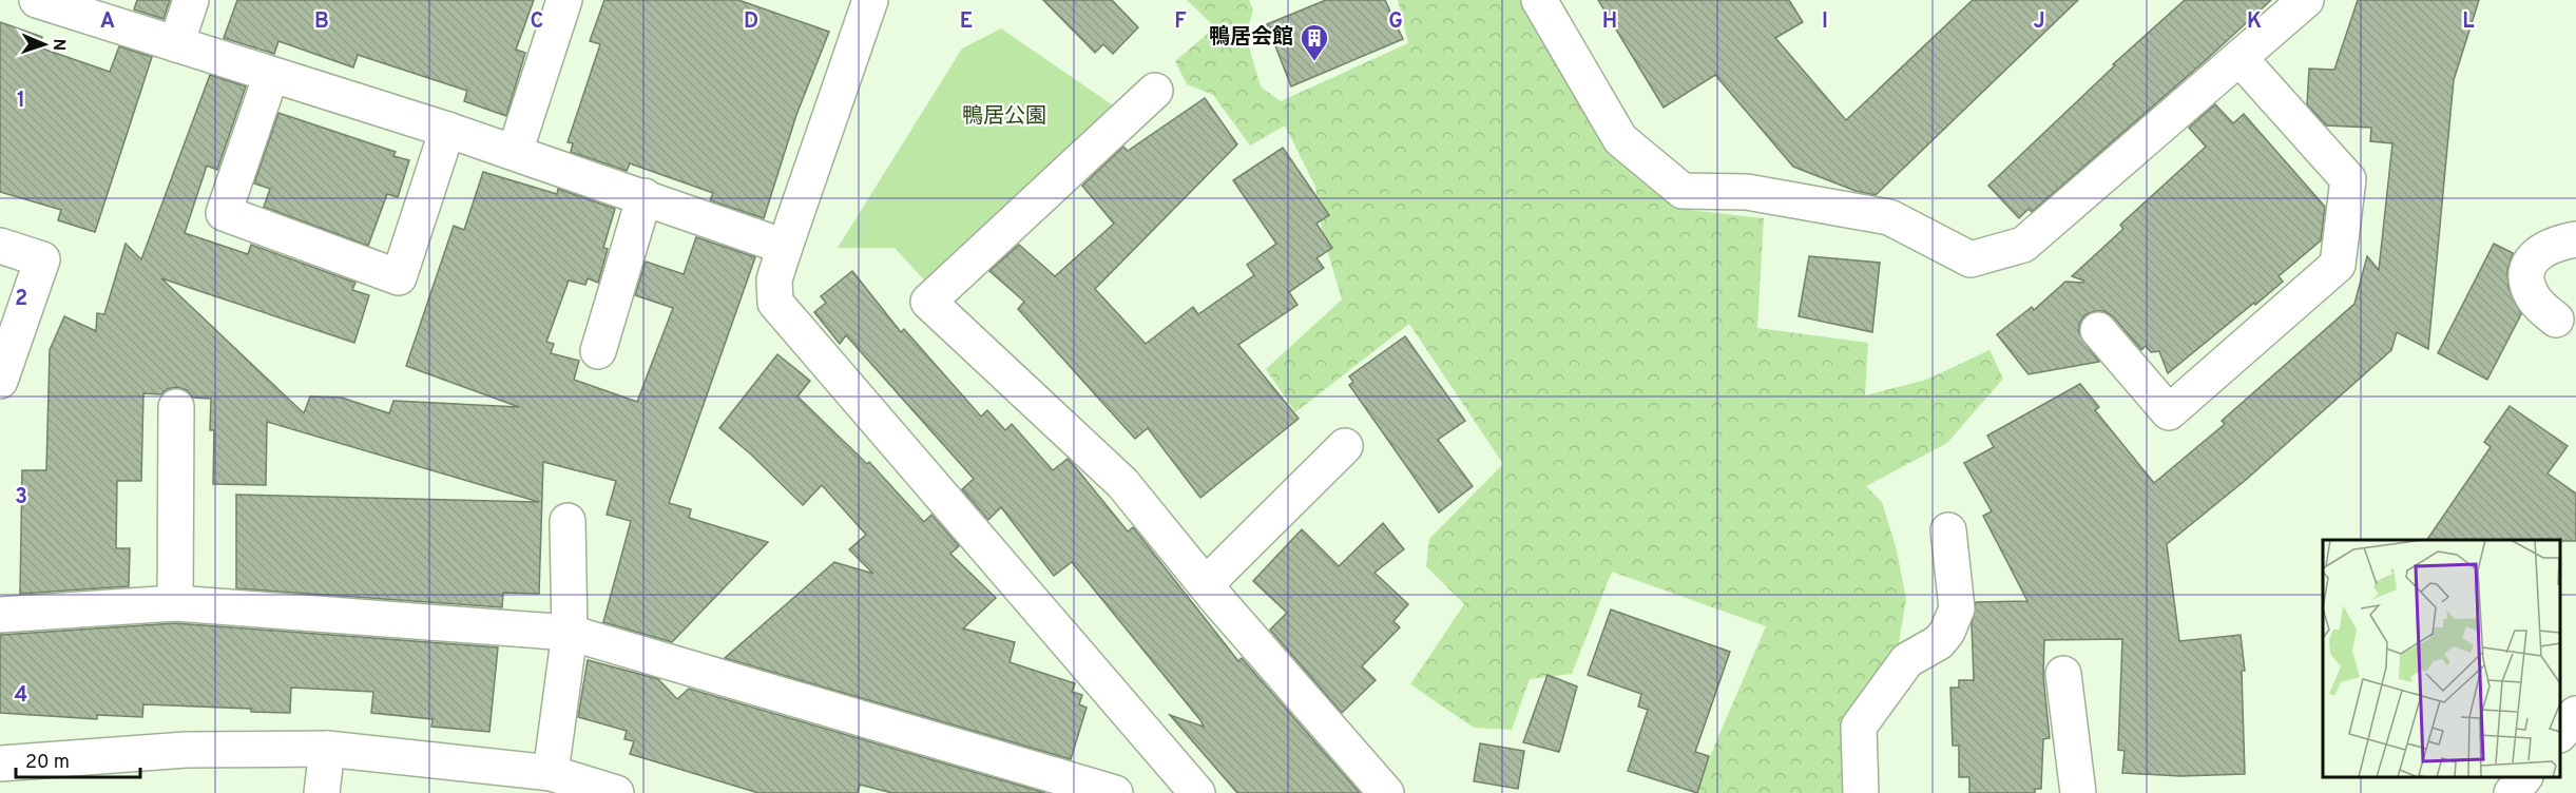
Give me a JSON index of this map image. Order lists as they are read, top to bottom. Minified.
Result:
{"parks":["鴨居公園"],"places":{"building":["鴨居会館"]},"scale_bar":"20 m","north":"right","grid":{"columns":["A","B","C","D","E","F","G","H","I","J","K","L"],"rows":["1","2","3","4"]}}
